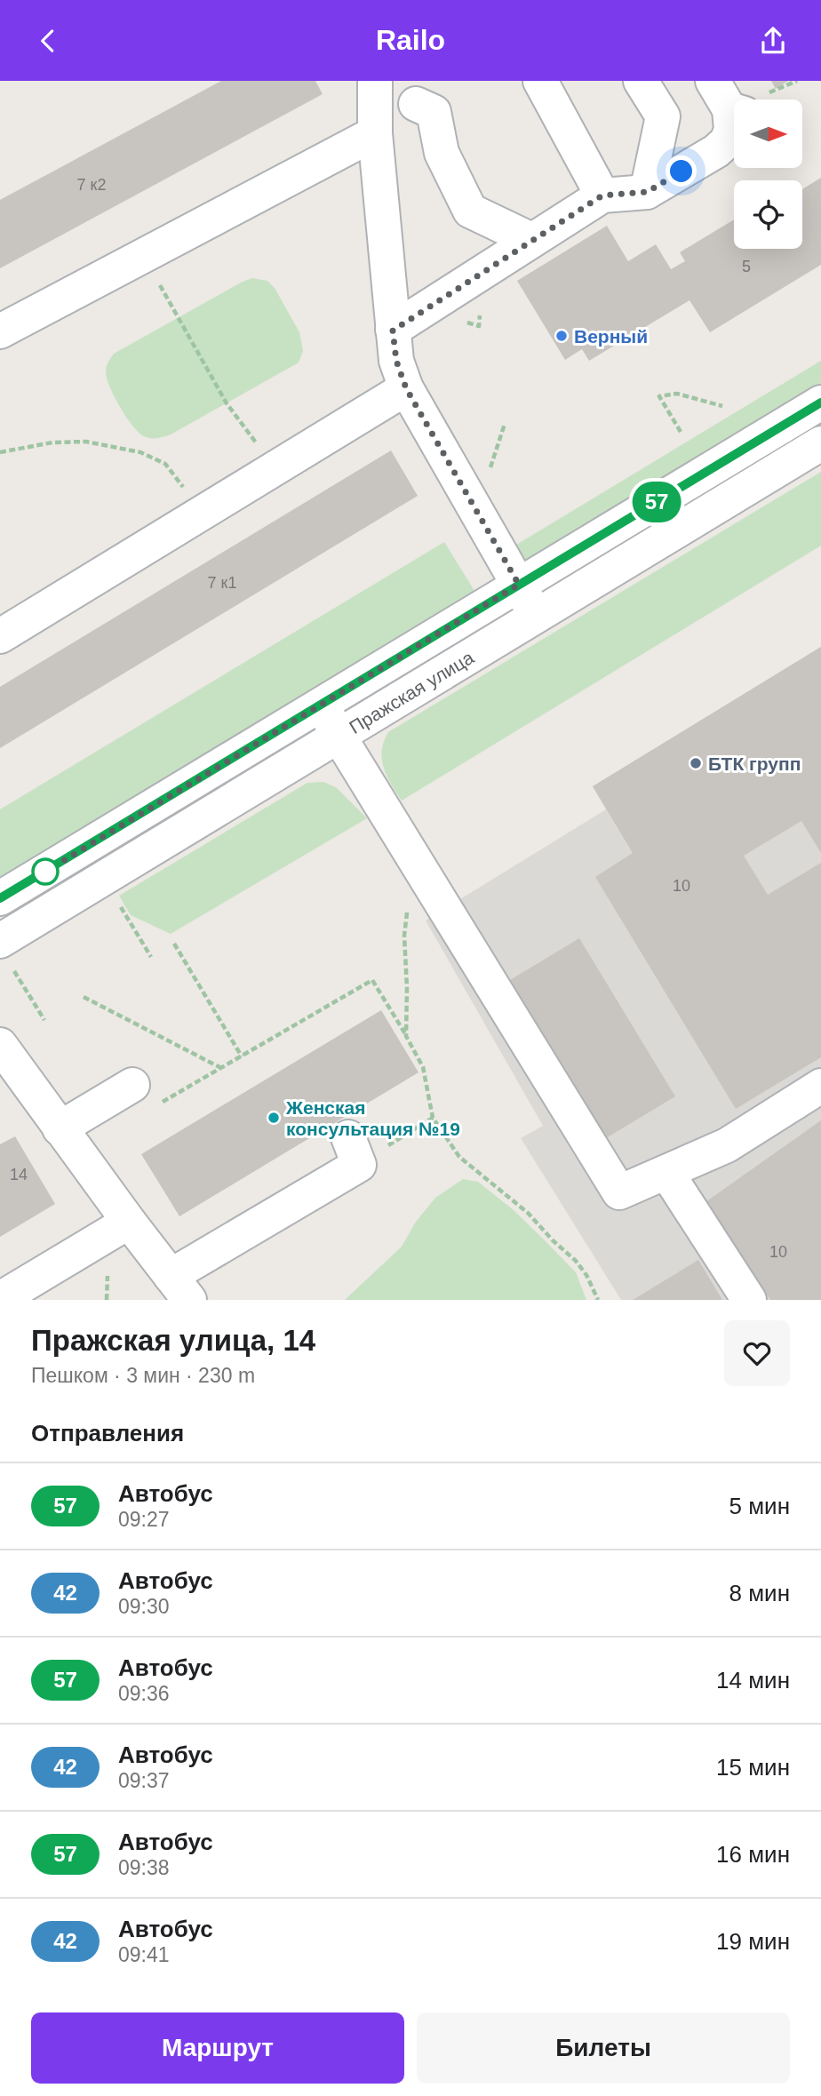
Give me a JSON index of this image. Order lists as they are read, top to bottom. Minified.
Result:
{"streets":{"street":["Пражская улица"]},"places":["Верный","БТК групп","Женская консультация №19"],"lines":["bus line 57"],"house_numbers":["7 к2","5","7 к1","10","14","10"],"north":"right","page":{"header":"Railo","on_map":"57","heading":[["Пражская улица, 14","Пешком · 3 мин · 230 m"],"Отправления"],"list":[{"mark":"57","name":"Автобус","note":"09:27","value":"5 мин"},{"mark":"42","name":"Автобус","note":"09:30","value":"8 мин"},{"mark":"57","name":"Автобус","note":"09:36","value":"14 мин"},{"mark":"42","name":"Автобус","note":"09:37","value":"15 мин"},{"mark":"57","name":"Автобус","note":"09:38","value":"16 мин"},{"mark":"42","name":"Автобус","note":"09:41","value":"19 мин"}],"buttons":["Маршрут","Билеты"]}}
